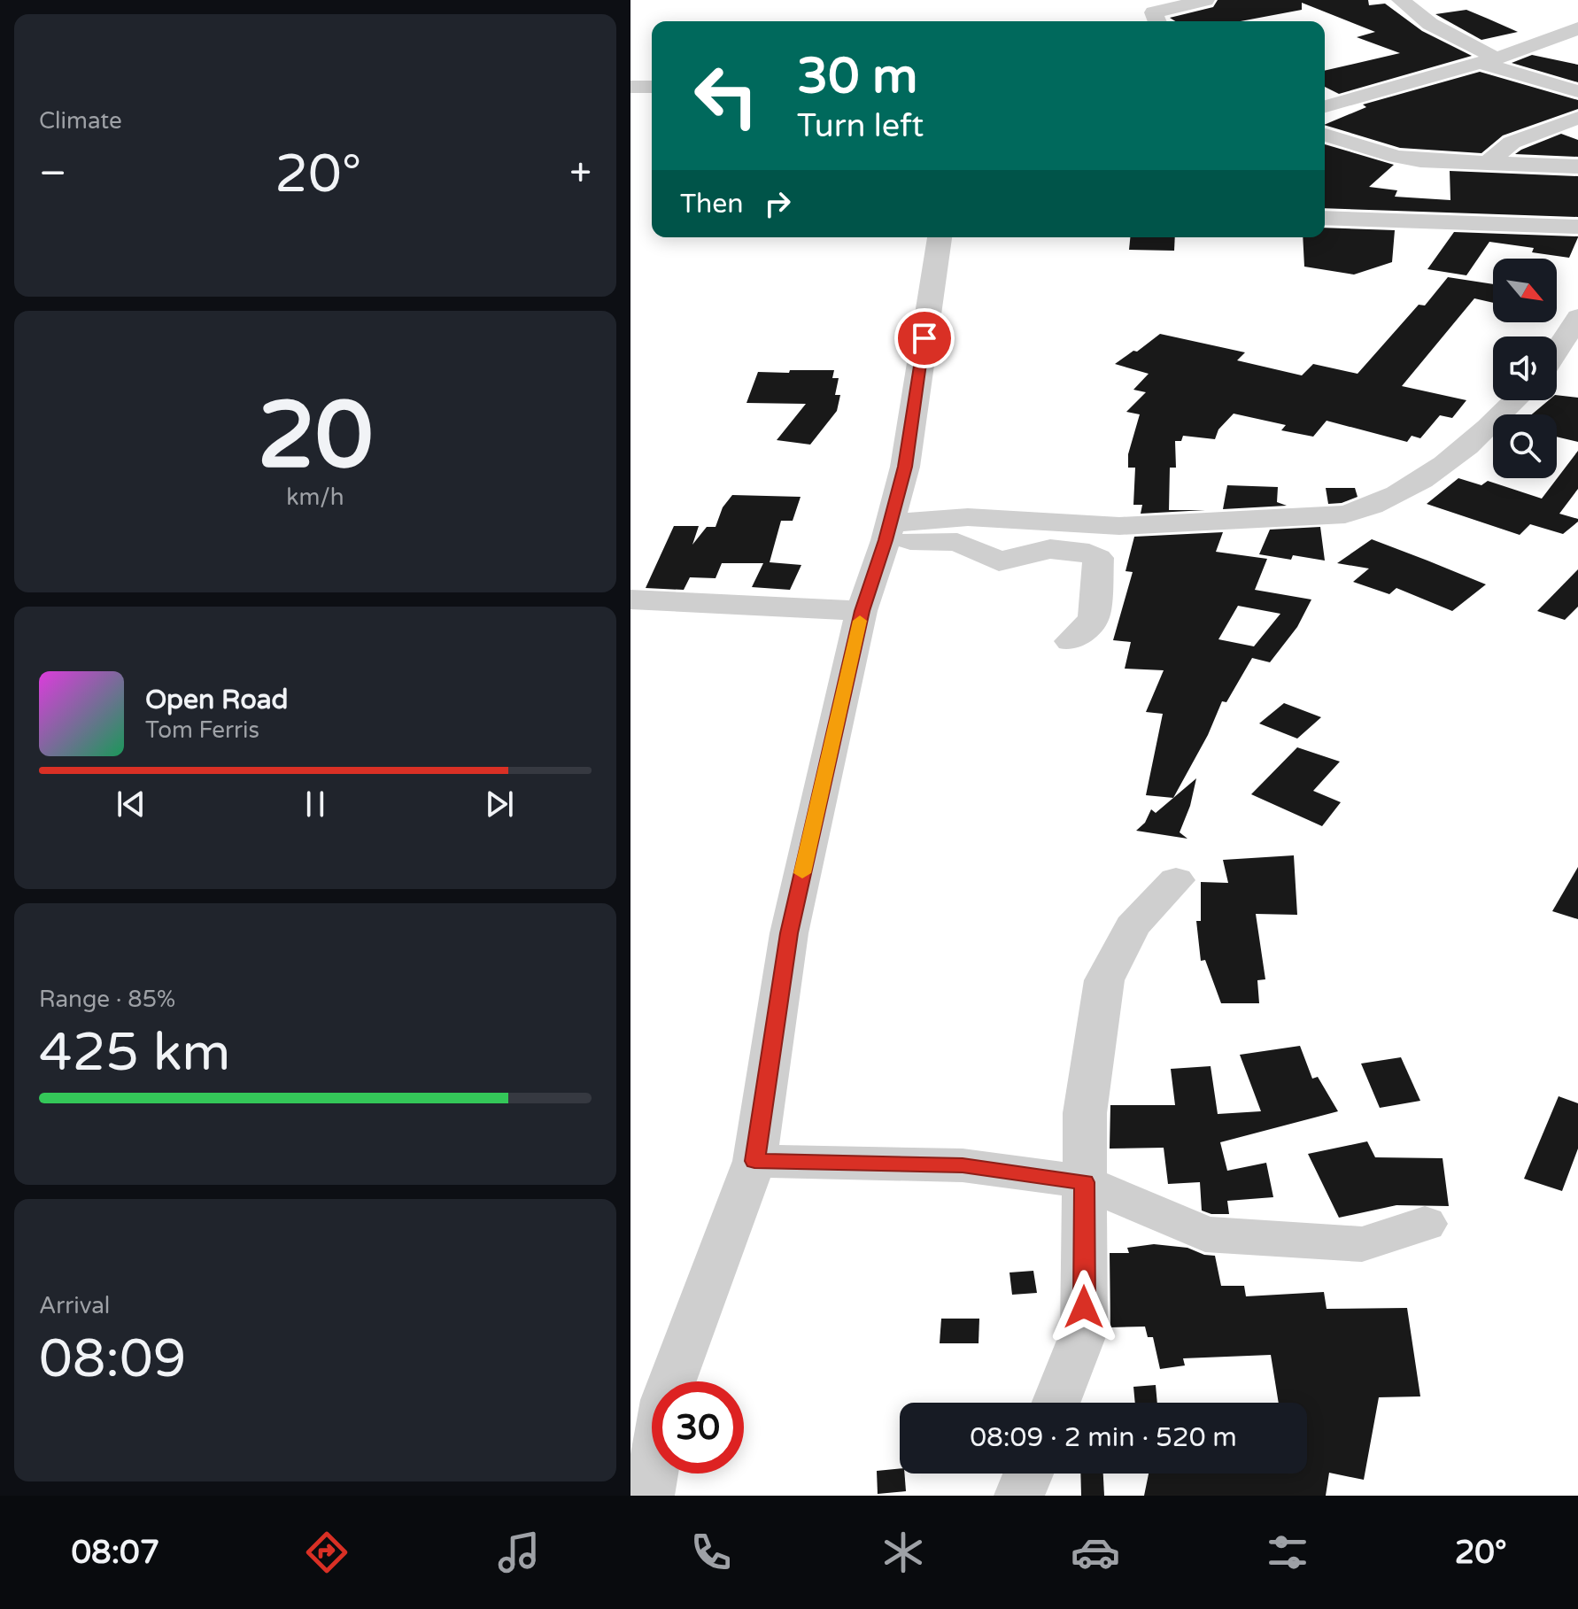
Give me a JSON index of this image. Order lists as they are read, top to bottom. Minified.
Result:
{"north":"bottom right","page":{"tile":["Climate",["20","km/h"],["Range · 85%","425 km"],["Arrival","08:09"]],"turn":["30 m","Turn left"],"heat":["−","20°","+"],"then":"Then","song":["Open Road","Tom Ferris"],"limit":"30","trip":"08:09 · 2 min · 520 m","tabs":["08:07","20°"]}}
